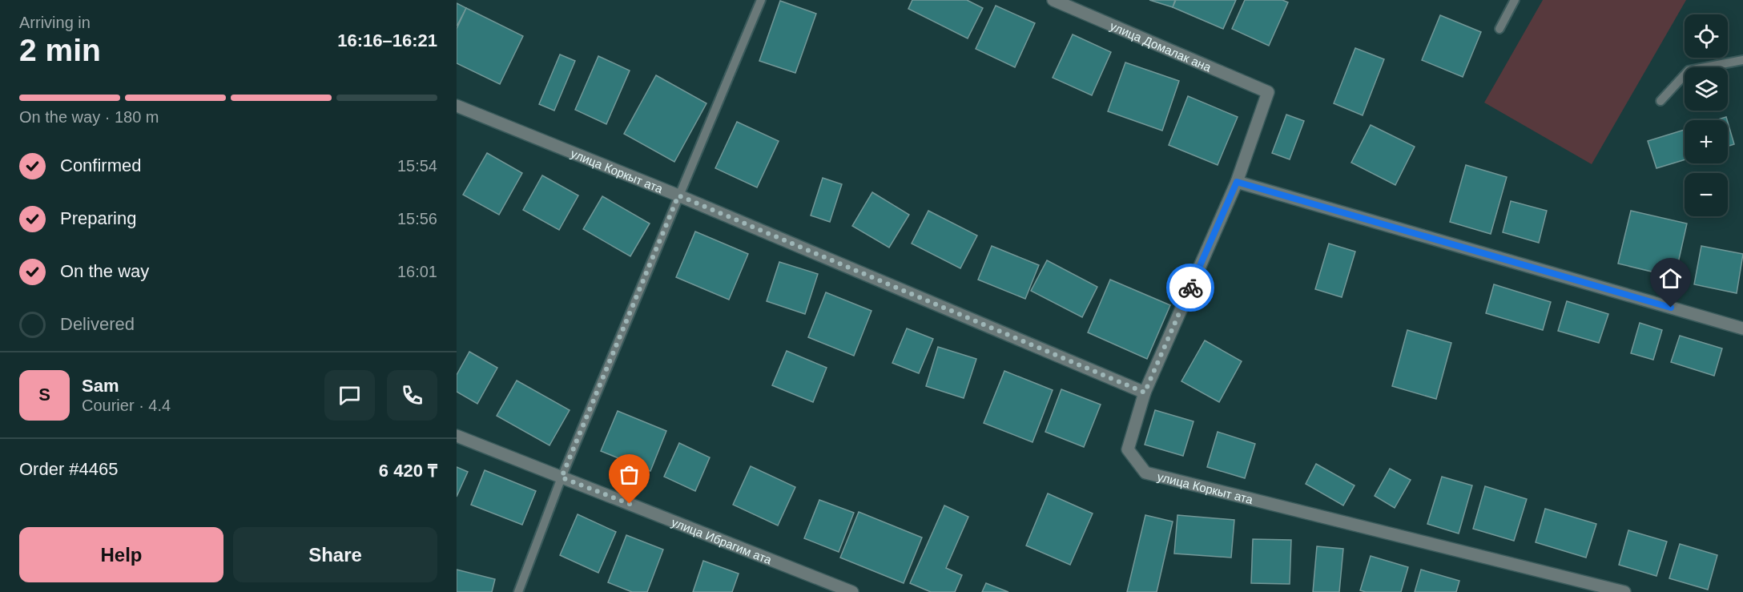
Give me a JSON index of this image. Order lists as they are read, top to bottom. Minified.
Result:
{"streets":{"street":["улица Домалак ана","улица Коркыт ата","улица Ибрагим ата"]},"page":{"heading":["2 min","Arriving in","16:16–16:21"],"panel":["Sam","Courier · 4.4","Order #4465","6 420 ₸"],"map_buttons":["+","−"],"bar":"On the way · 180 m","list":[["Confirmed","15:54"],["Preparing","15:56"],["On the way","16:01"],"Delivered"],"round":"S","buttons":["Help","Share"]}}
